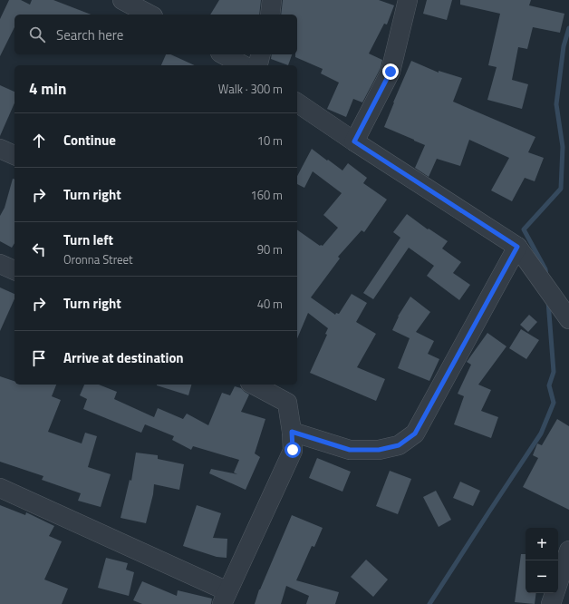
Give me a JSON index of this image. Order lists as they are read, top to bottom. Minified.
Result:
{"page":{"search":"Search here","heading":["4 min","Walk · 300 m"],"list":[["Continue","10 m"],["Turn right","160 m"],["Turn left","Oronna Street","90 m"],["Turn right","40 m"],"Arrive at destination"],"map_buttons":["+","−"]}}
